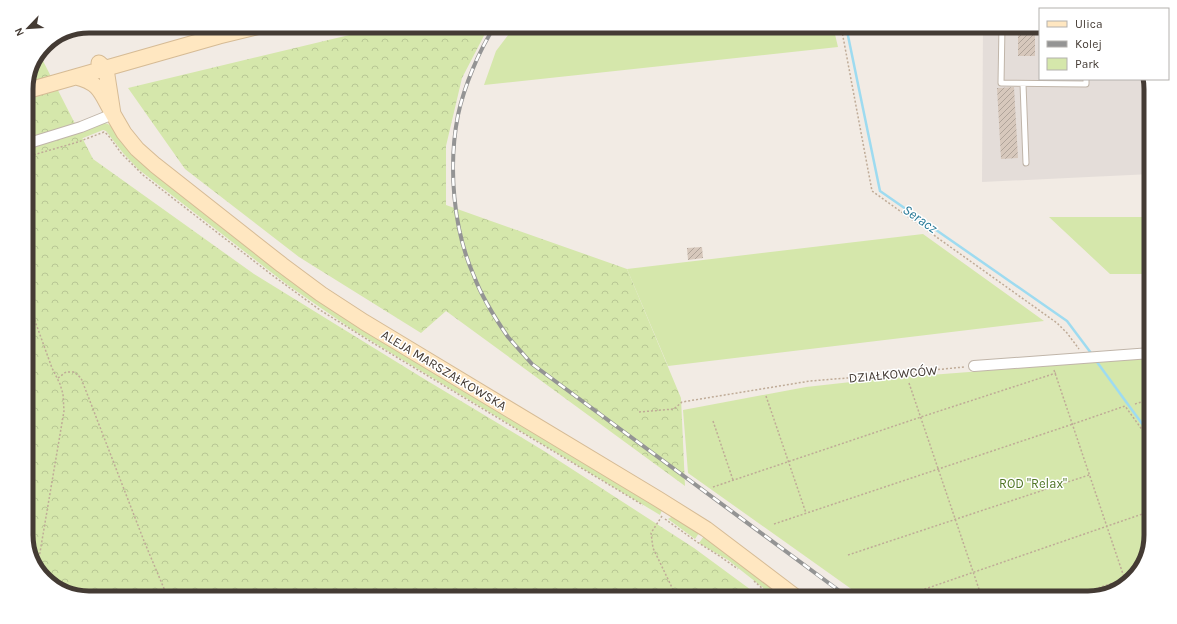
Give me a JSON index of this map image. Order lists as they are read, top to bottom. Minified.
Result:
{"streets":{"main road":["ALEJA MARSZAŁKOWSKA"],"path":["DZIAŁKOWCÓW"]},"water":["Seracz"],"parks":["ROD \"Relax\""],"legend":["Ulica","Kolej","Park"],"north":"bottom left"}
